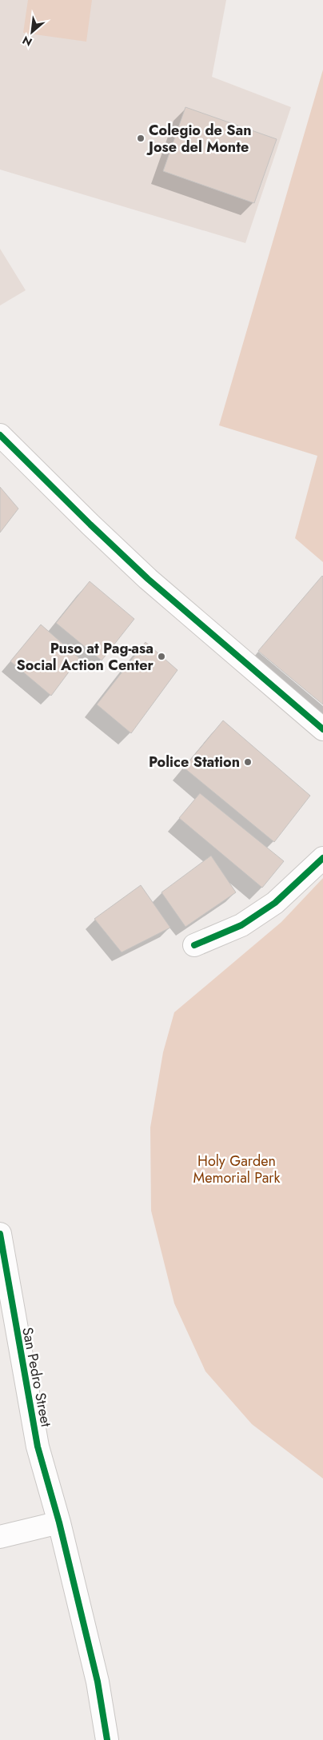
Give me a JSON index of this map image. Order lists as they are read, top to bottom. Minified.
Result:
{"streets":{"street":["San Pedro Street"]},"parks":["Holy Garden Memorial Park"],"places":["Colegio de San Jose del Monte","Puso at Pag-asa Social Action Center","Police Station"],"north":"bottom left"}
